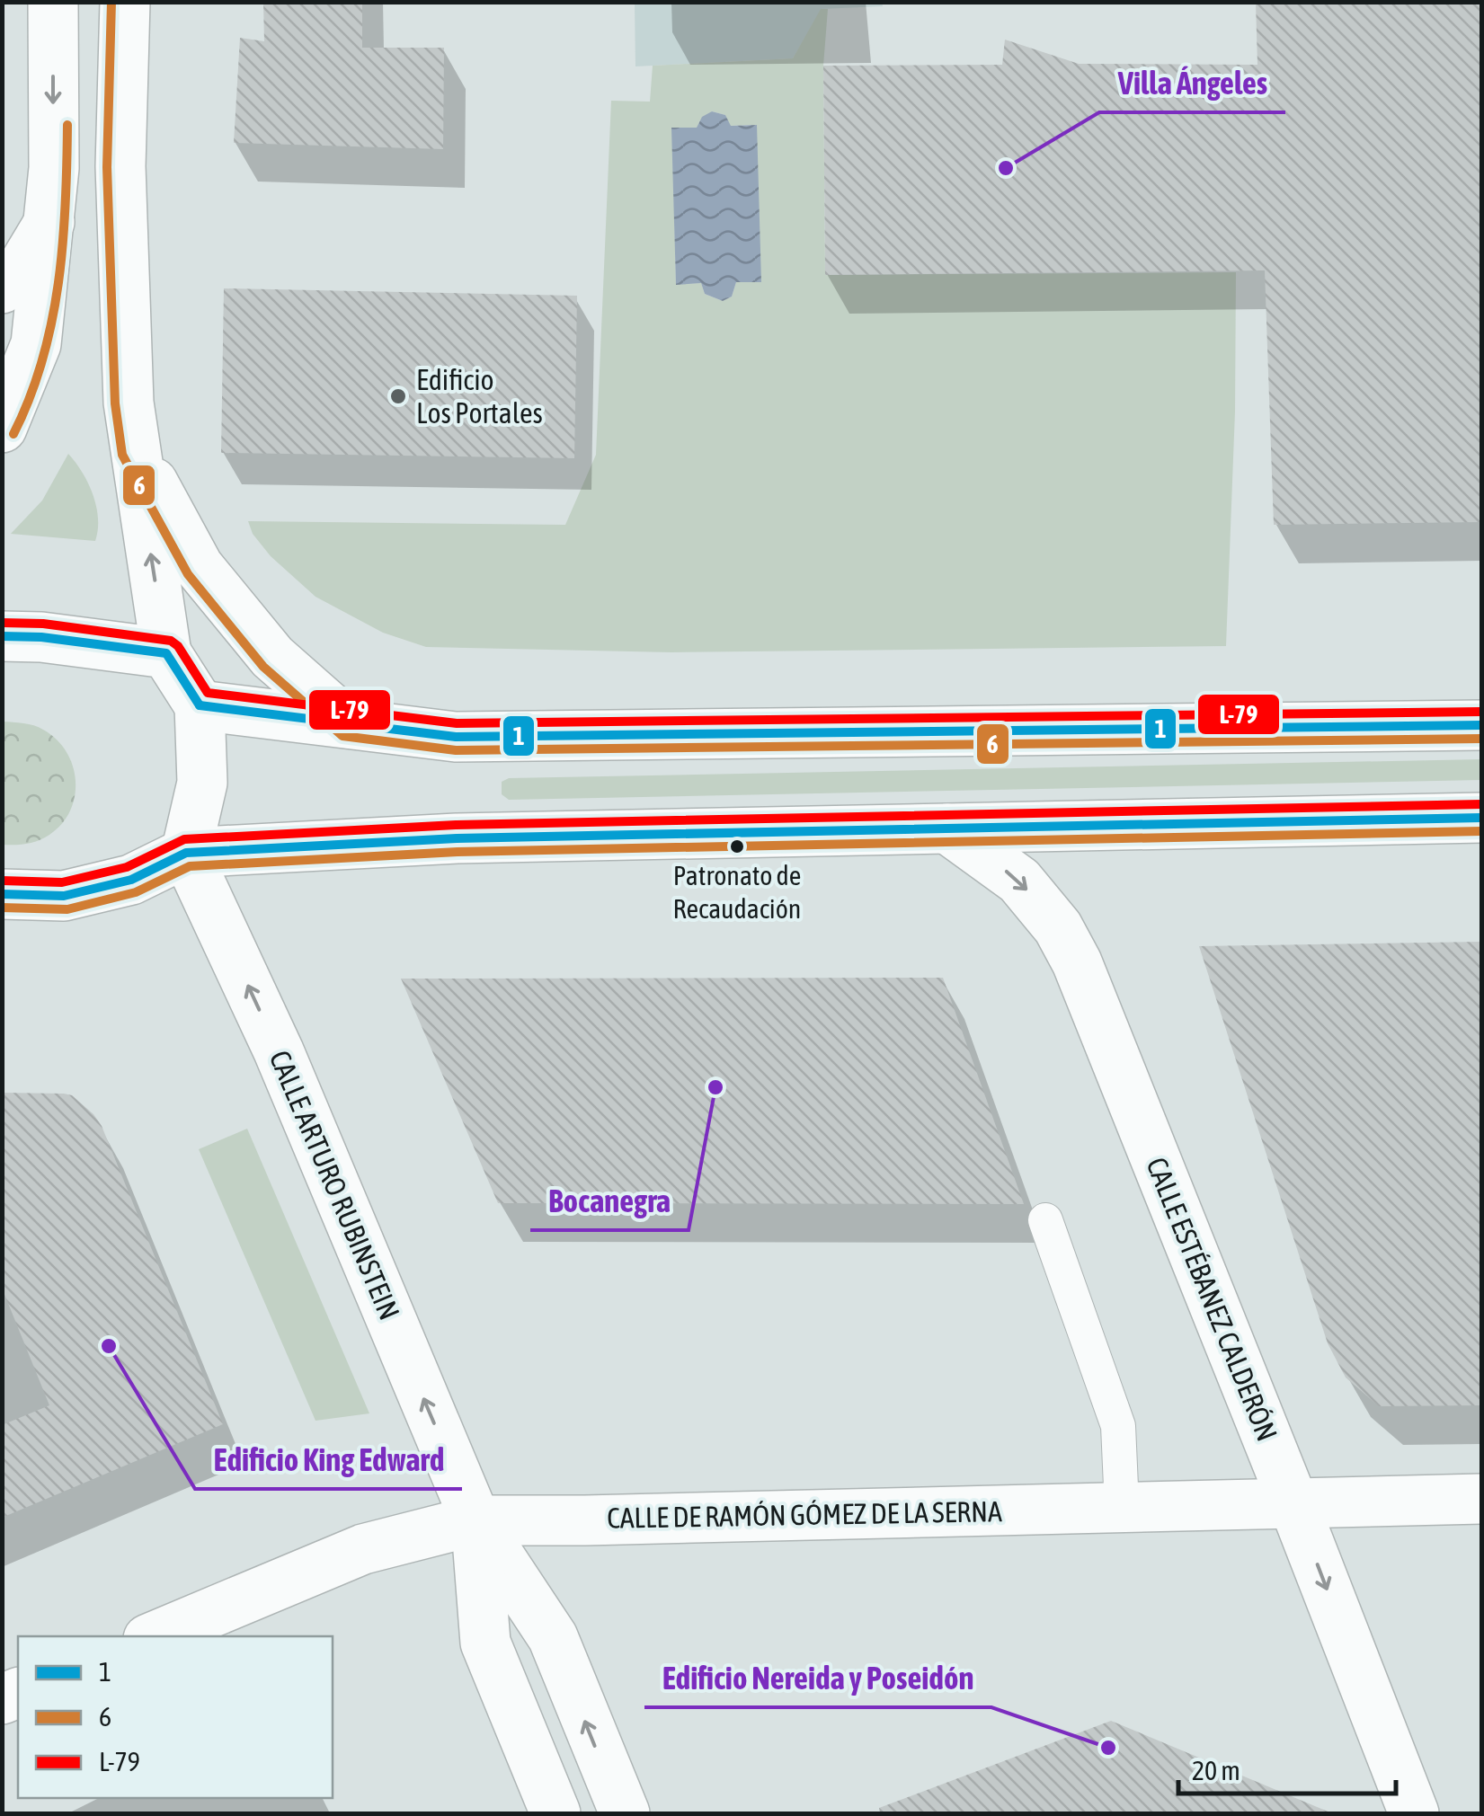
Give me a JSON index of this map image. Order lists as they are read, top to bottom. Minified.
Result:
{"streets":{"main road":["CALLE ARTURO RUBINSTEIN","CALLE ESTÉBANEZ CALDERÓN","CALLE DE RAMÓN GÓMEZ DE LA SERNA"]},"crossings":[["CALLE ARTURO RUBINSTEIN","CALLE DE RAMÓN GÓMEZ DE LA SERNA"],["CALLE ESTÉBANEZ CALDERÓN","CALLE DE RAMÓN GÓMEZ DE LA SERNA"]],"one_way":["CALLE ARTURO RUBINSTEIN","CALLE ESTÉBANEZ CALDERÓN"],"places":["Villa Ángeles","Edificio Los Portales","Patronato de Recaudación","Bocanegra","Edificio King Edward","Edificio Nereida y Poseidón"],"lines":["transit line 6","transit line L-79","transit line 1"],"legend":["1","6","L-79"],"scale_bar":"20 m"}
